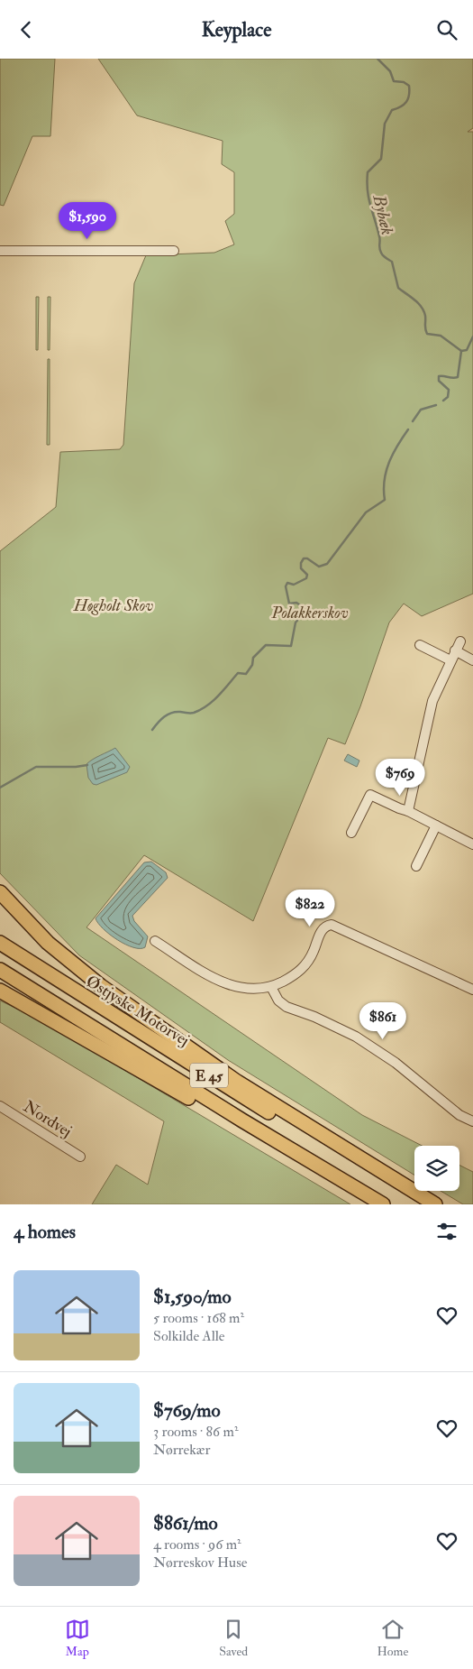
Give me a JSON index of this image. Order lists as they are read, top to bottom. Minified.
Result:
{"streets":{"highway":["Østjyske Motorvej","E 45"],"street":["Nordvej"]},"water":["Bybæk"],"parks":["Høgholt Skov","Polakkerskov"],"page":{"header":"Keyplace","price":["$1,590","$769","$822","$861"],"heading":"4 homes","list":[{"name":"$1,590/mo","note":"5 rooms · 168 m² · Solkilde Alle"},{"name":"$769/mo","note":"3 rooms · 86 m² · Nørrekær"},{"name":"$861/mo","note":"4 rooms · 96 m² · Nørreskov Huse"}],"tabs":["Map","Saved","Home"]}}
